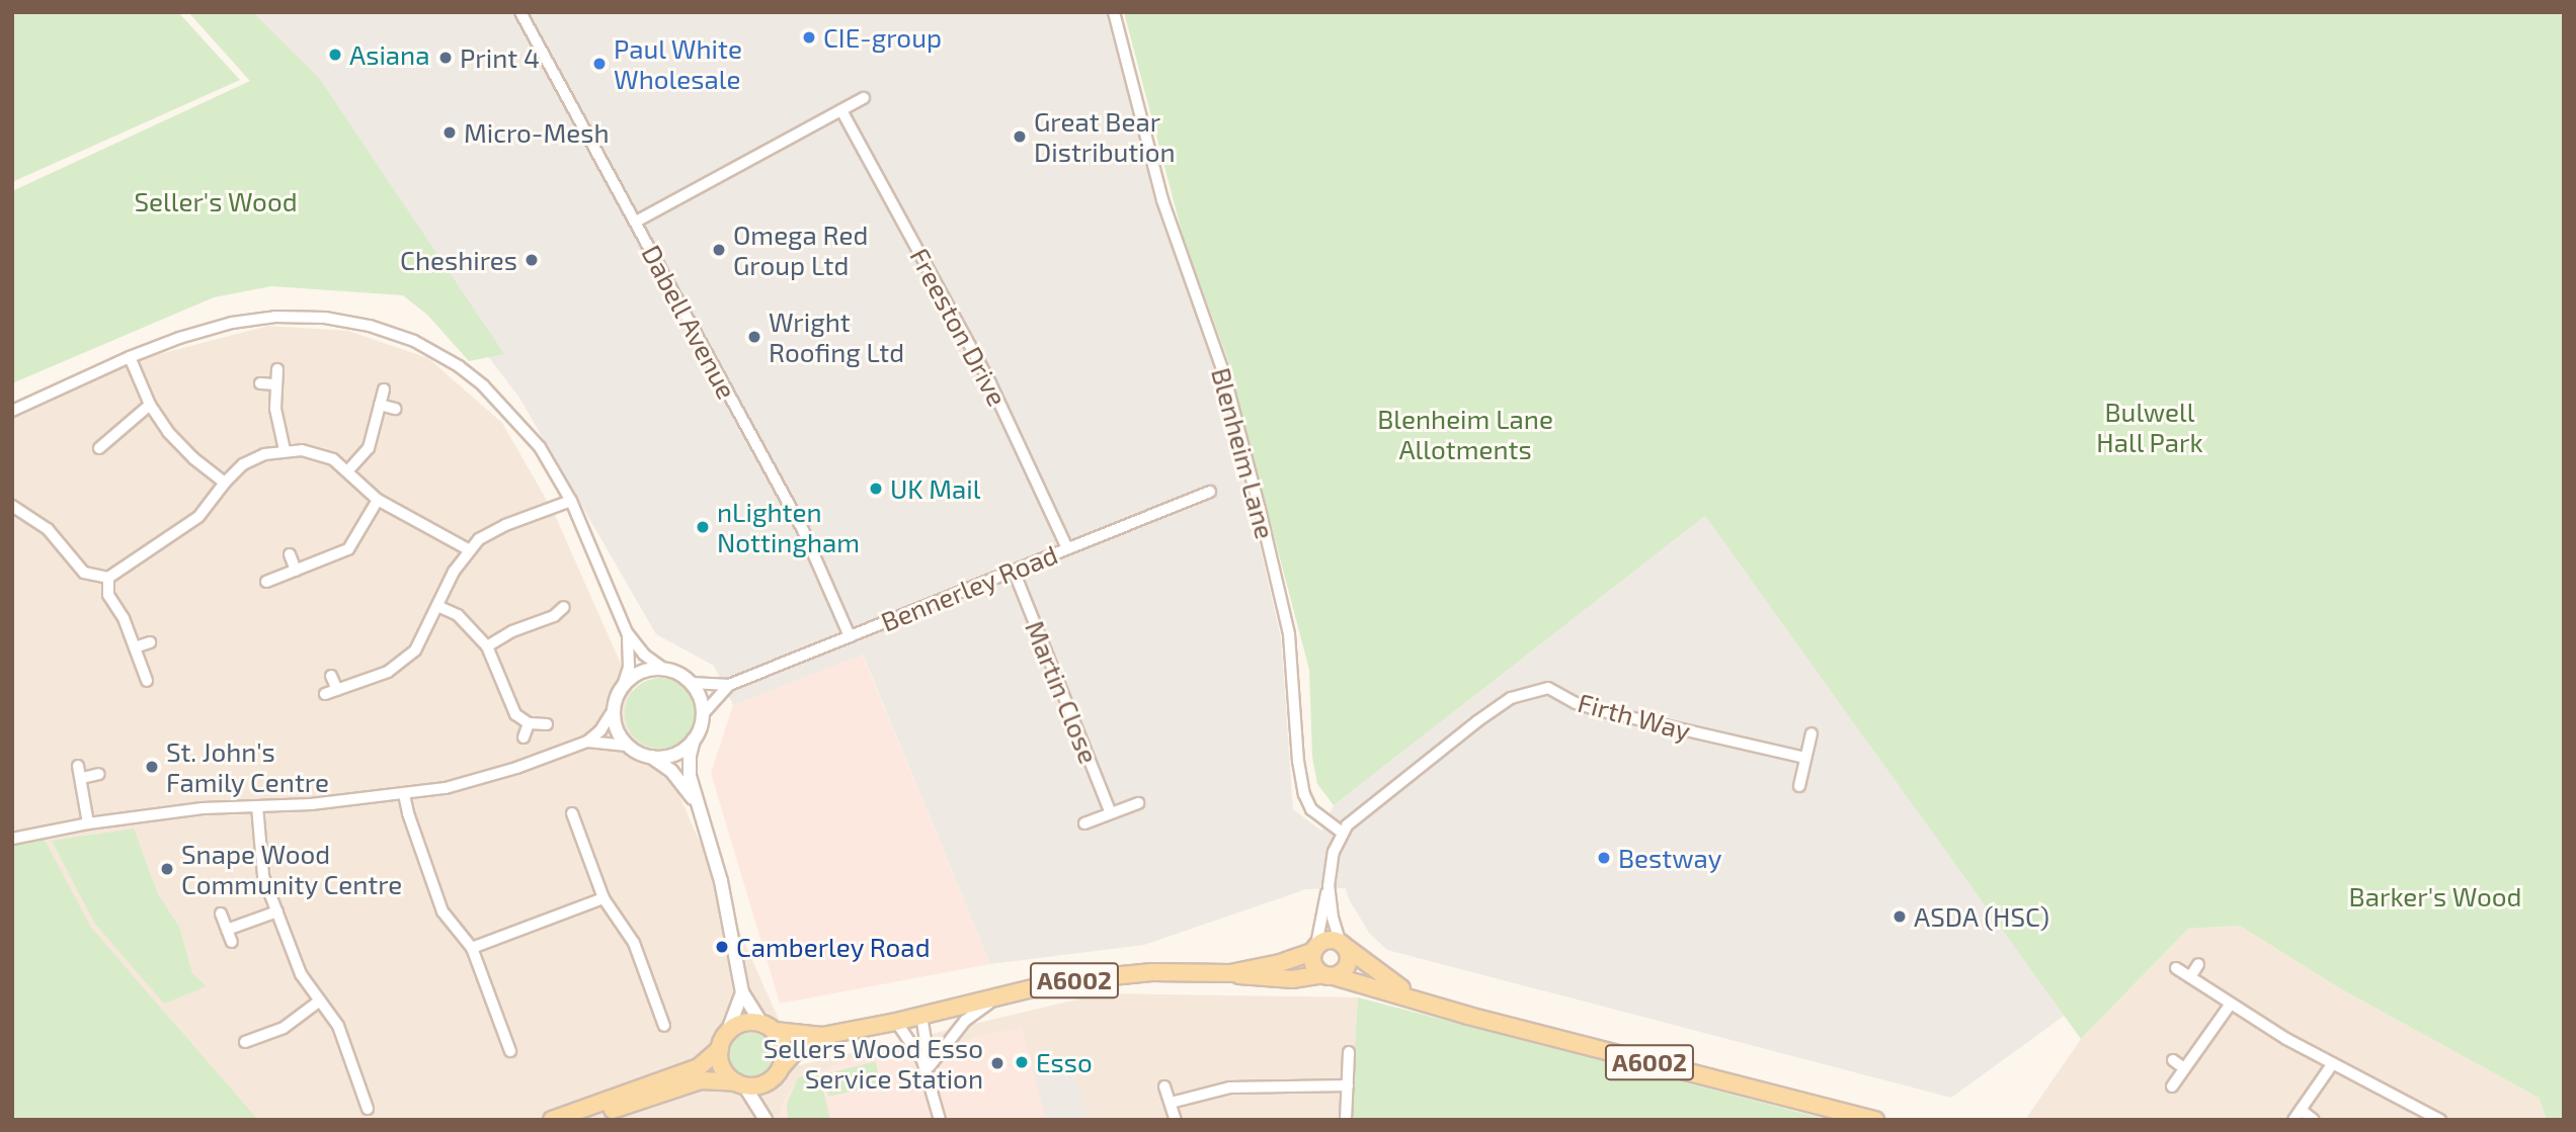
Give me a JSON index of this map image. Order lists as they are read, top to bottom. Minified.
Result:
{"streets":{"main road":["A6002"],"street":["Dabell Avenue","Freeston Drive","Blenheim Lane","Bennerley Road","Martin Close","Firth Way"]},"crossings":[["Dabell Avenue","Bennerley Road"],["Freeston Drive","Bennerley Road"],["Blenheim Lane","Firth Way"],["Bennerley Road","Martin Close"]],"parks":["Seller's Wood","Bulwell Hall Park","Blenheim Lane Allotments","Barker's Wood"],"places":["CIE-group","Asiana","Print 4","Paul White Wholesale","Micro-Mesh","Great Bear Distribution","Omega Red Group Ltd","Cheshires","Wright Roofing Ltd","UK Mail","nLighten Nottingham","St. John's Family Centre","Bestway","Snape Wood Community Centre","ASDA (HSC)","Camberley Road","Esso","Sellers Wood Esso Service Station"]}
